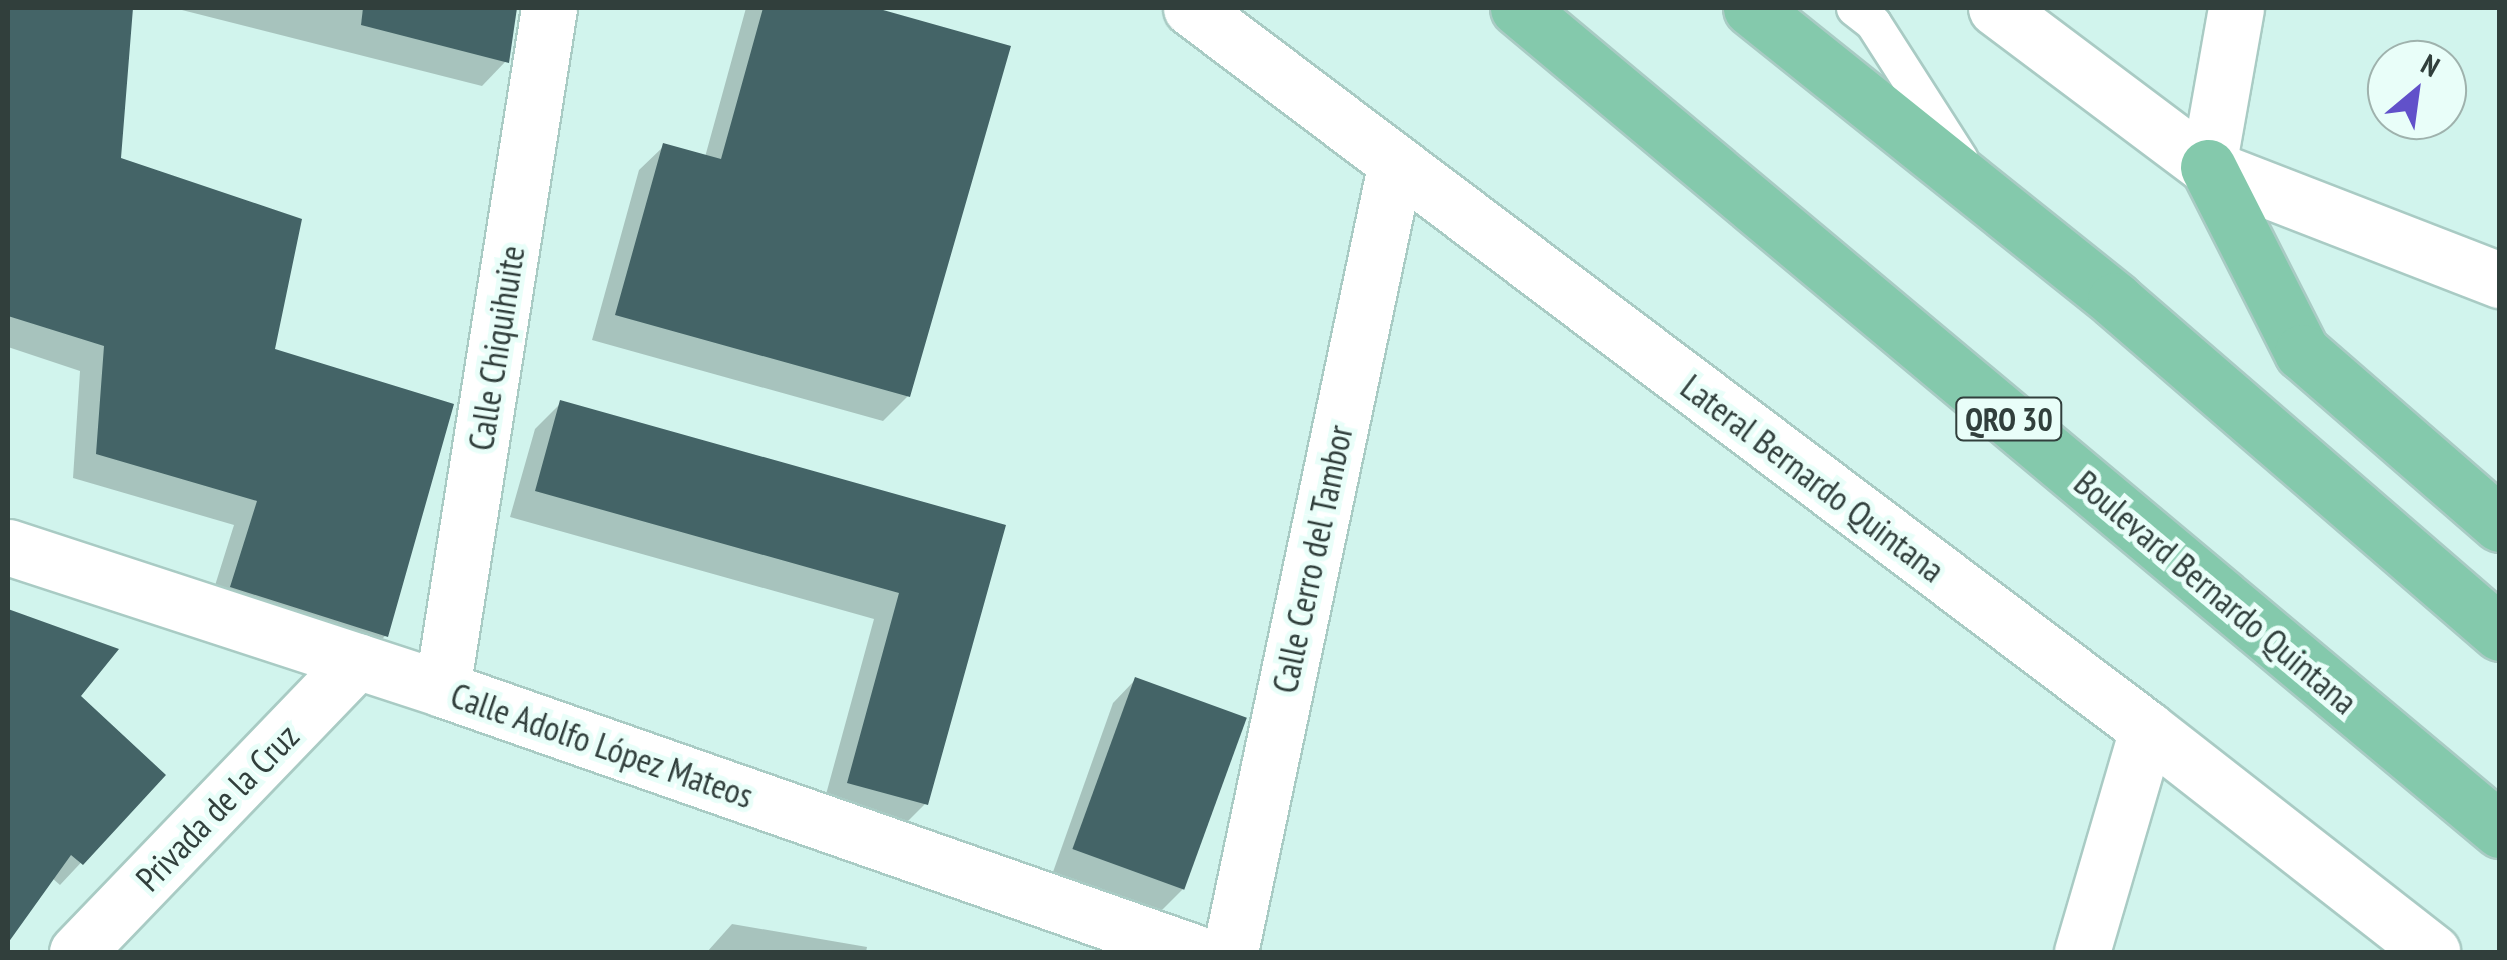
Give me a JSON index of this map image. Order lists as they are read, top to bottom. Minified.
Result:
{"streets":{"main road":["QRO 30","Boulevard Bernardo Quintana"],"street":["Calle Chiquihuite","Lateral Bernardo Quintana","Calle Cerro del Tambor","Calle Adolfo López Mateos","Privada de la Cruz"]},"crossings":[["Calle Chiquihuite","Calle Adolfo López Mateos"],["Lateral Bernardo Quintana","Calle Cerro del Tambor"],["Calle Adolfo López Mateos","Privada de la Cruz"]],"north":"top right"}
